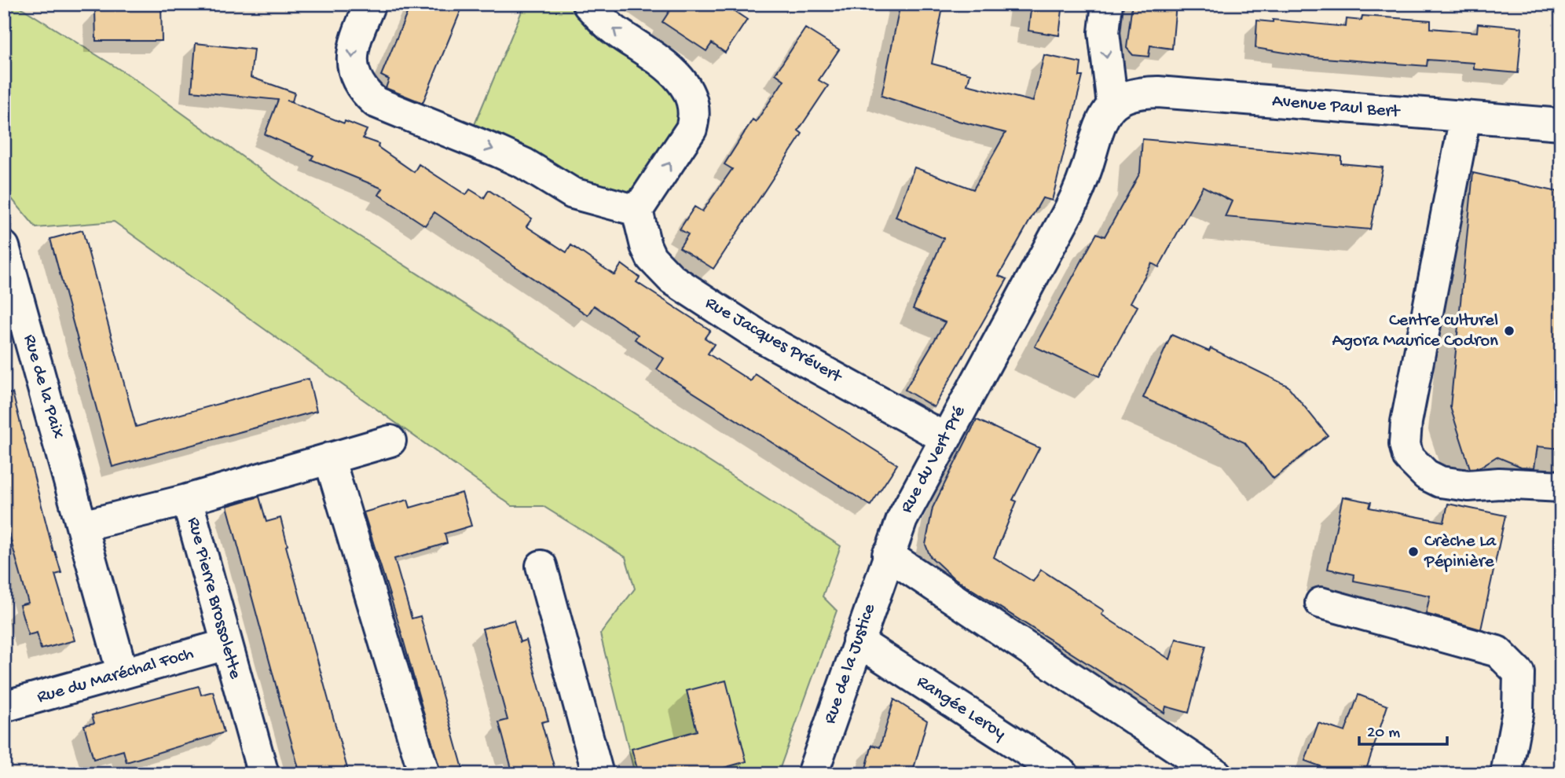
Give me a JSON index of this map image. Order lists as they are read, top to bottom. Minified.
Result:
{"streets":{"street":["Avenue Paul Bert","Rue Jacques Prévert","Rue de la Paix","Rue du Vert Pré","Rue Pierre Brossolette","Rue de la Justice","Rue du Maréchal Foch","Rangée Leroy"]},"crossings":[["Avenue Paul Bert","Rue du Vert Pré"],["Rue Jacques Prévert","Rue du Vert Pré"],["Rue de la Paix","Rue du Maréchal Foch"],["Rue du Vert Pré","Rue de la Justice"],["Rue Pierre Brossolette","Rue du Maréchal Foch"],["Rue de la Justice","Rangée Leroy"]],"places":["Centre culturel Agora Maurice Codron","Crèche La Pépinière"],"scale_bar":"20 m"}
